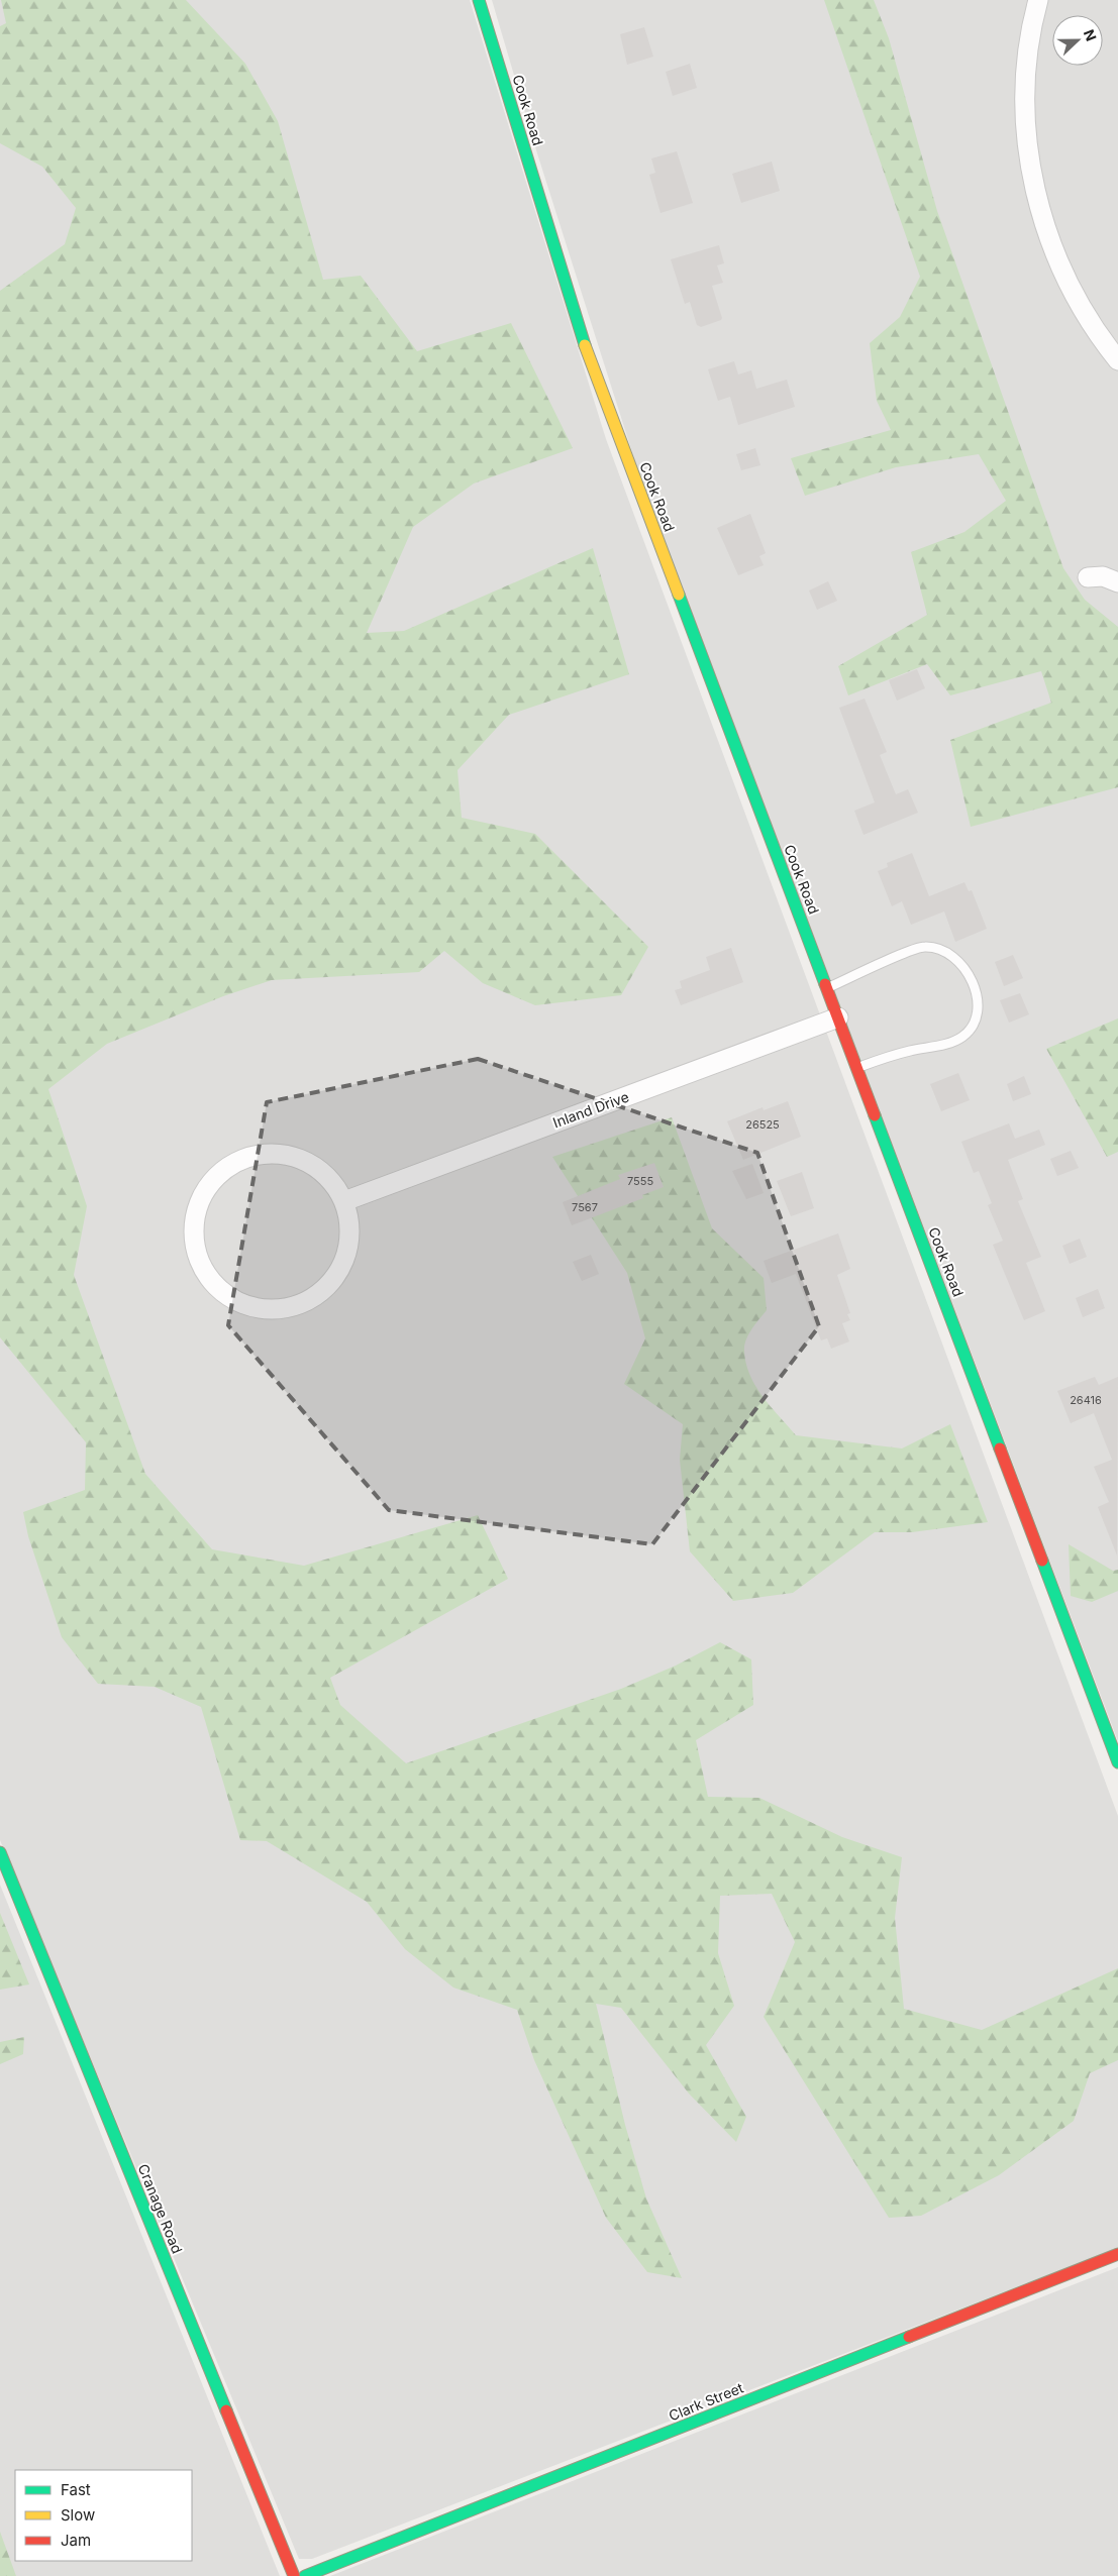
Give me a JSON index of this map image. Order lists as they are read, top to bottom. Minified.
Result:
{"streets":{"street":["Cook Road","Inland Drive","Cranage Road","Clark Street"]},"crossings":[["Cook Road","Inland Drive"]],"house_numbers":["26525","7555","7567","26416"],"legend":["Fast","Slow","Jam"],"north":"right"}
